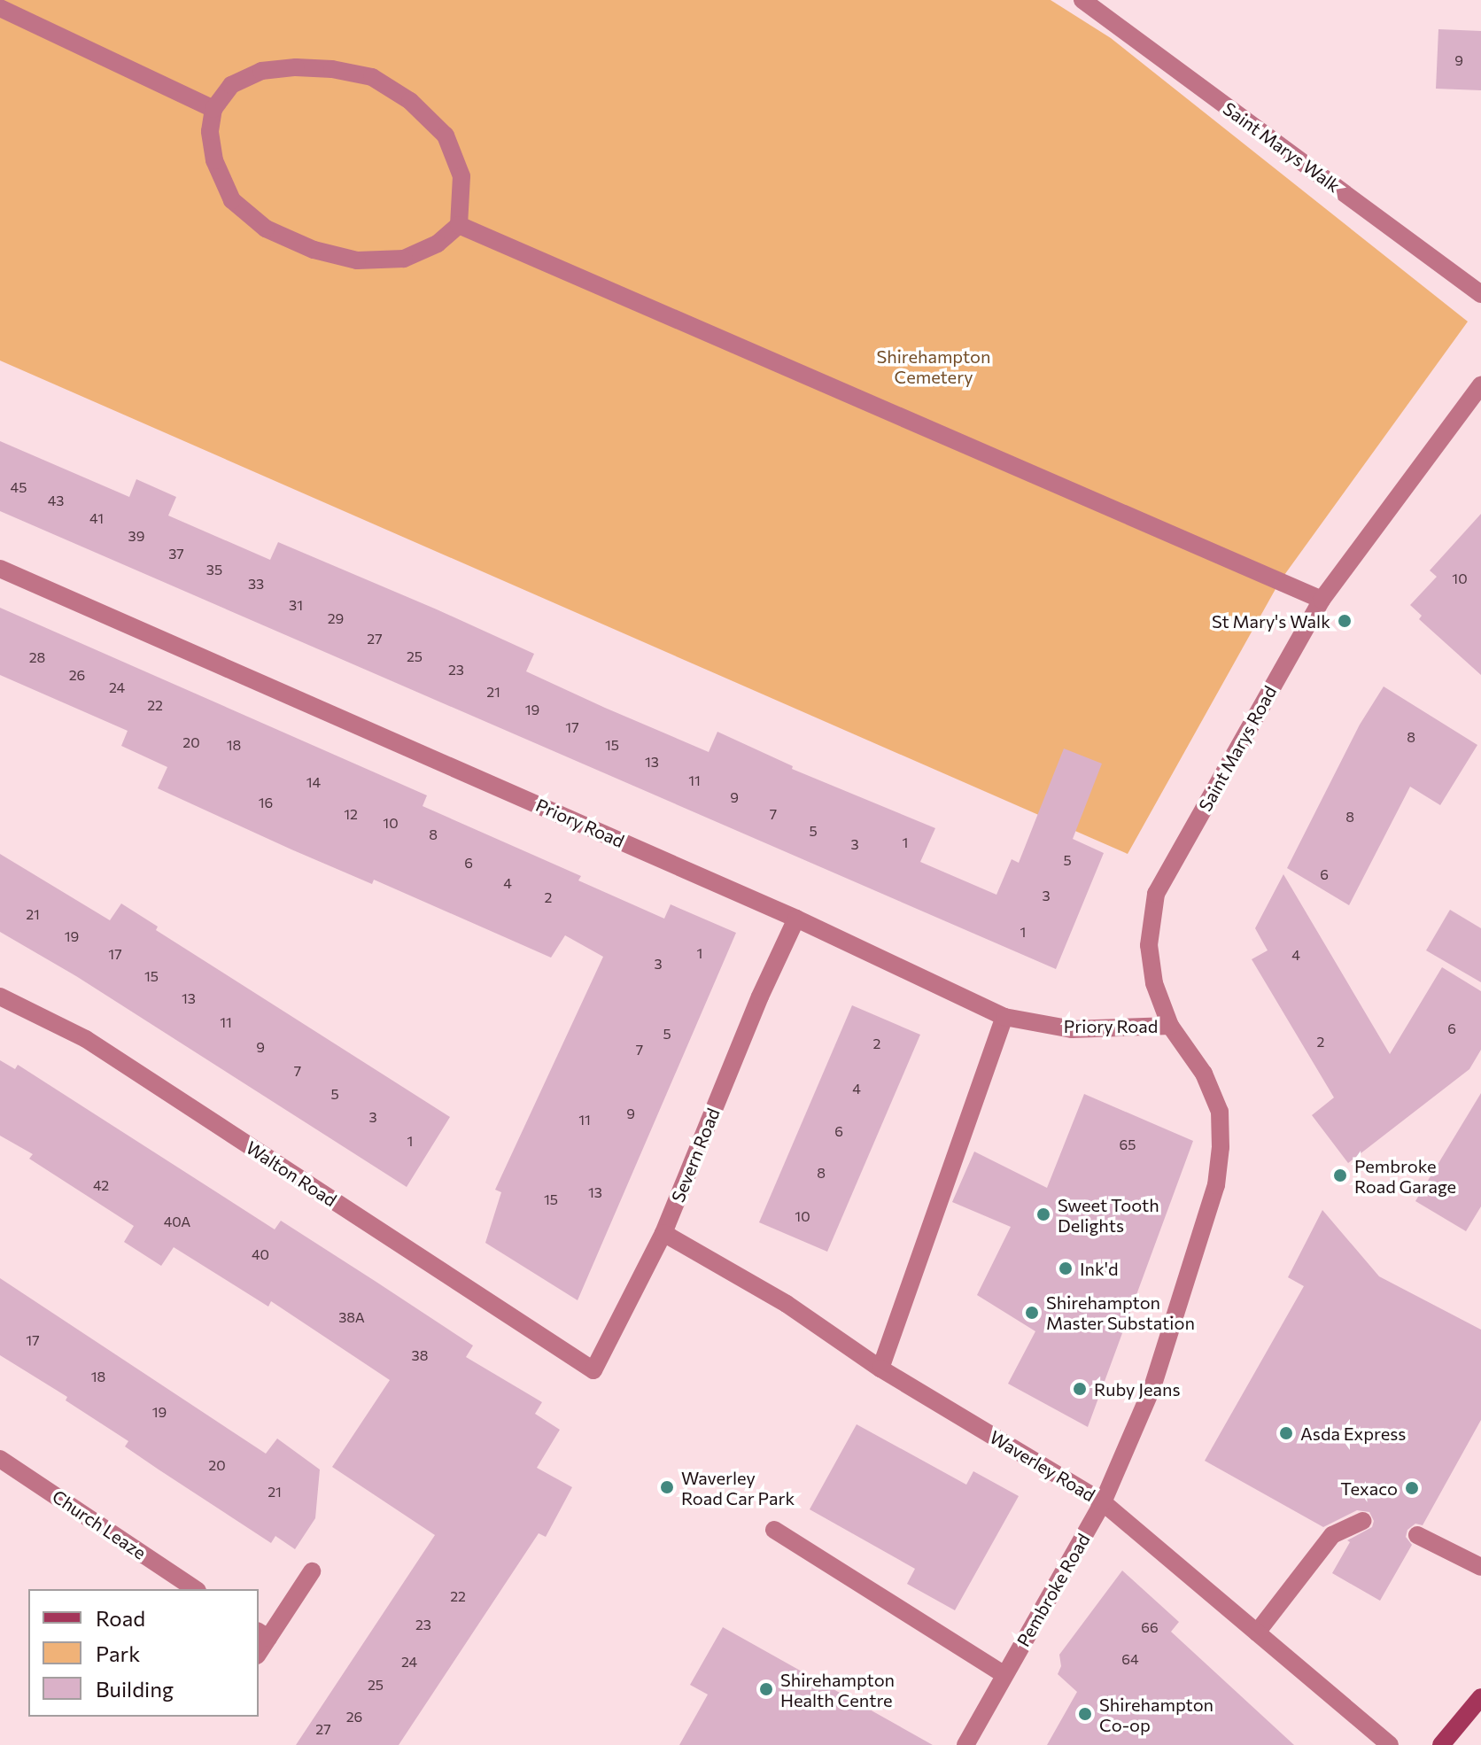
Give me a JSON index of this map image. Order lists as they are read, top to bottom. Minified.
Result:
{"streets":{"street":["Saint Marys Walk","Saint Marys Road","Priory Road","Severn Road","Walton Road","Waverley Road","Church Leaze","Pembroke Road"]},"crossings":[["Saint Marys Road","Priory Road"],["Saint Marys Road","Pembroke Road"],["Priory Road","Severn Road"],["Severn Road","Walton Road"],["Severn Road","Waverley Road"],["Waverley Road","Pembroke Road"]],"parks":["Shirehampton Cemetery"],"places":["St Mary's Walk","Pembroke Road Garage","Sweet Tooth Delights","Ink'd","Shirehampton Master Substation","Ruby Jeans","Asda Express","Waverley Road Car Park","Texaco","Shirehampton Health Centre","Shirehampton Co-op"],"house_numbers":["9","45","43","41","39","37","35","10","33","31","29","27","25","28","23","26","24","21","22","19","17","8","20","18","15","13","11","14","9","16","12","7","8","10","5","8","1","3","5","6","6","4","3","2","21","1","19","1","17","4","3","15","13","11","6","5","2","2","9","7","7","4","5","9","3","11","6","1","65","8","42","13","15","10","40A","40","38A","17","38","18","19","20","21","22","23","66","64","24","25","26","27"],"legend":["Road","Park","Building"]}
